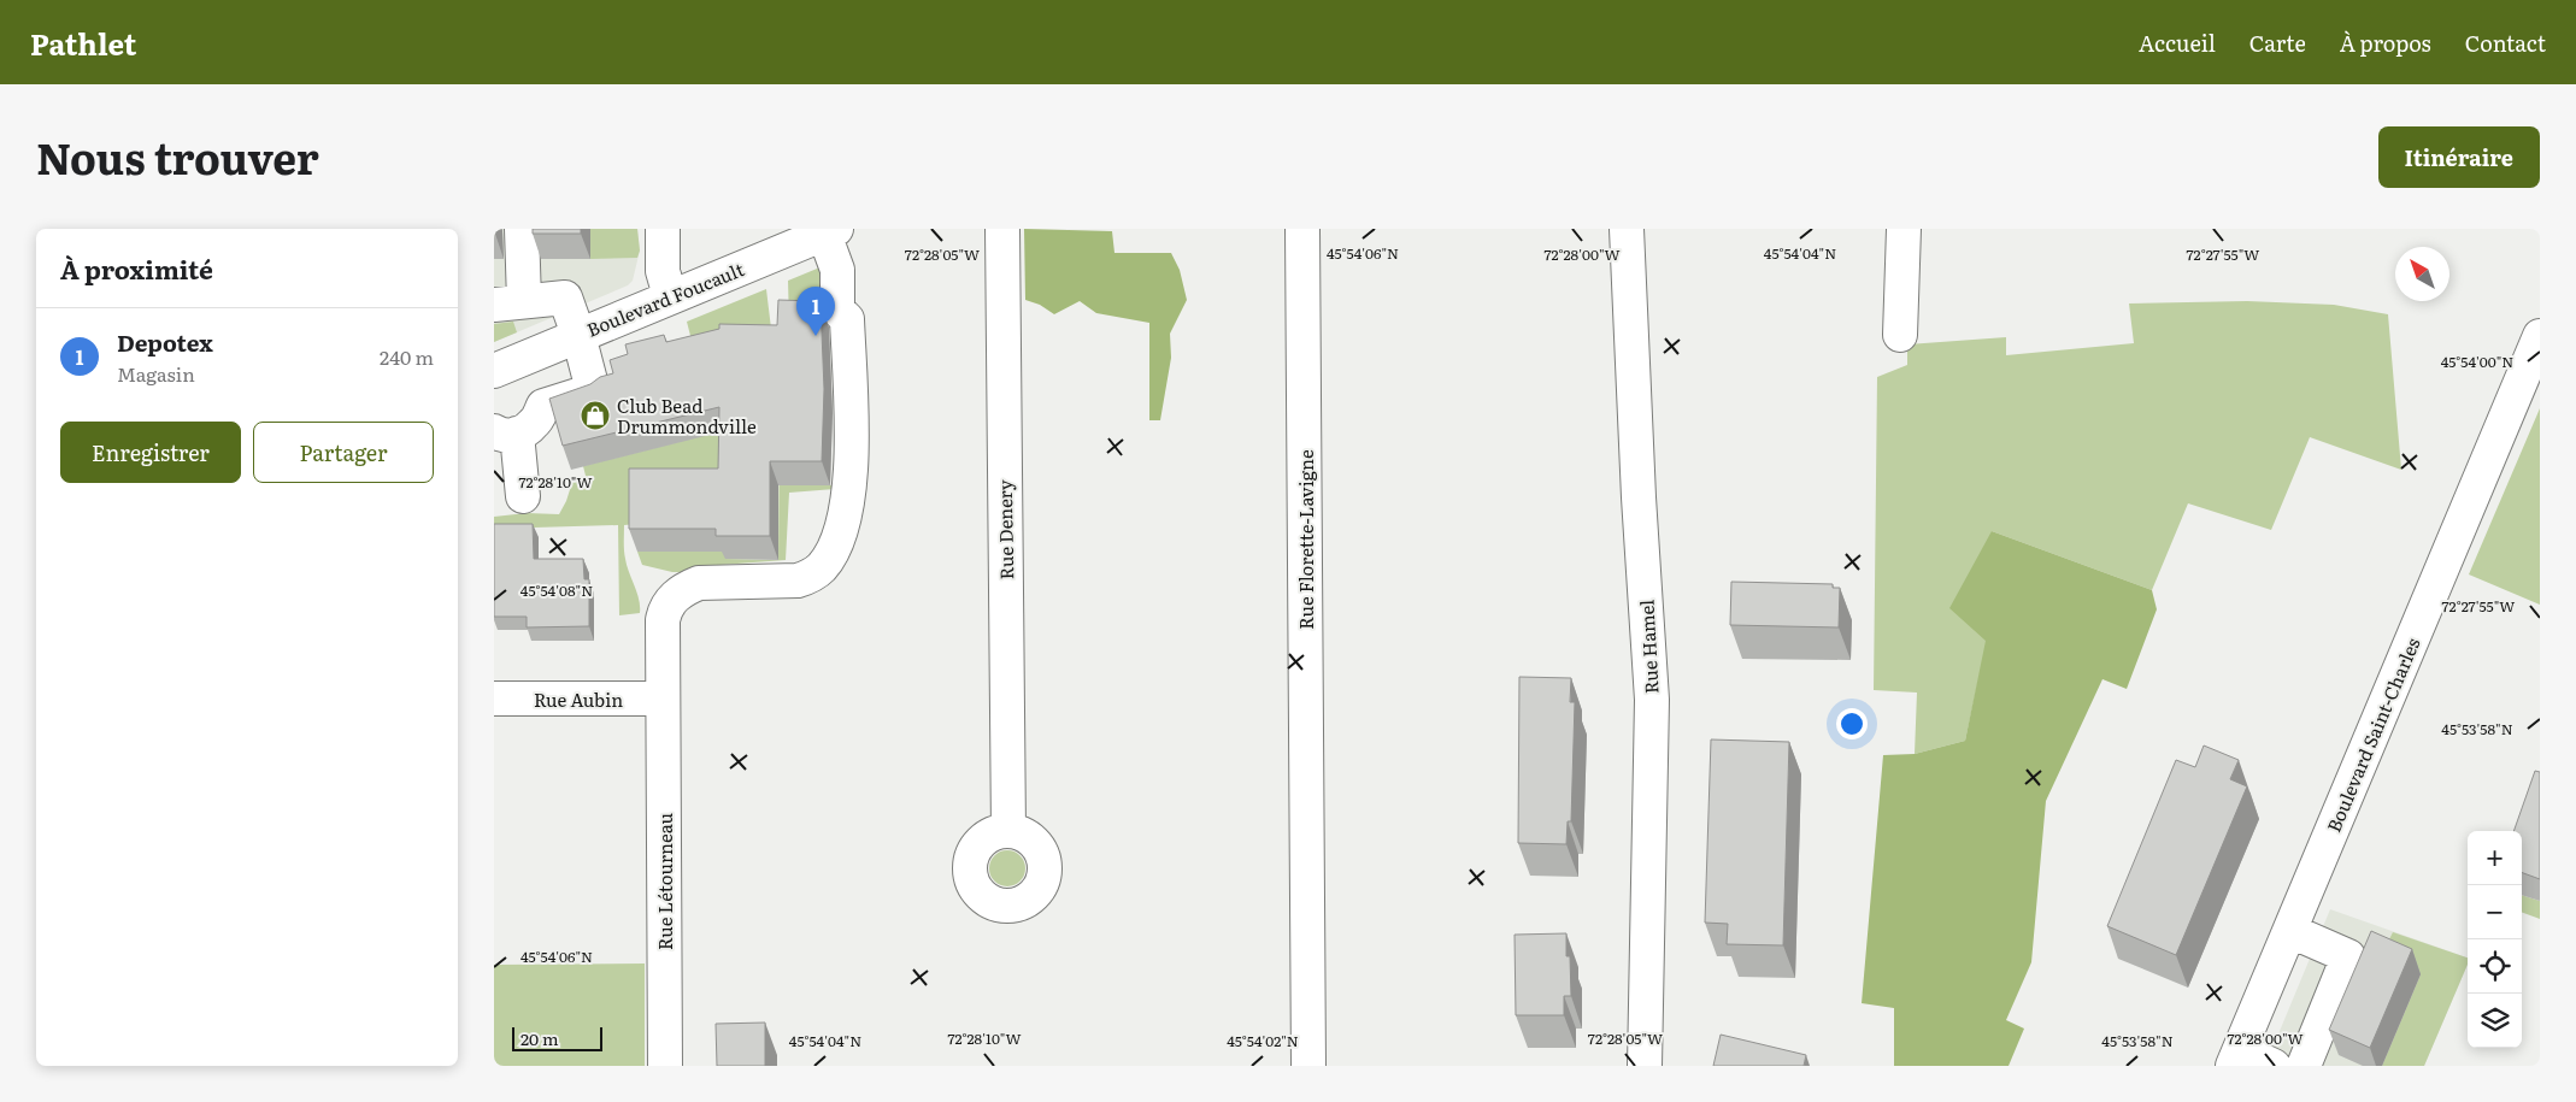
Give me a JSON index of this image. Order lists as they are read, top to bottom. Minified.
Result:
{"streets":{"street":["Boulevard Foucault","Rue Denery","Rue Florette-Lavigne","Rue Hamel","Rue Aubin","Boulevard Saint-Charles","Rue Létourneau"]},"crossings":[["Boulevard Foucault","Rue Létourneau"],["Rue Aubin","Rue Létourneau"]],"places":{"shop":["Club Bead Drummondville"]},"scale_bar":"20 m","north":"top left","page":{"header":"Pathlet","nav":["Accueil","Carte","À propos","Contact"],"title":"Nous trouver","buttons":["Itinéraire",["Enregistrer","Partager"]],"heading":"À proximité","pins":"1","list":[{"mark":"1","name":"Depotex","note":"Magasin","value":"240 m"}],"map_buttons":["+","−"],"scale":"20 m"},"coordinates":["45°54'06\"N","45°54'04\"N","72°28'05\"W","72°28'00\"W","72°27'55\"W","45°54'00\"N","72°28'10\"W","45°54'08\"N","45°53'58\"N","45°54'02\"N"]}
